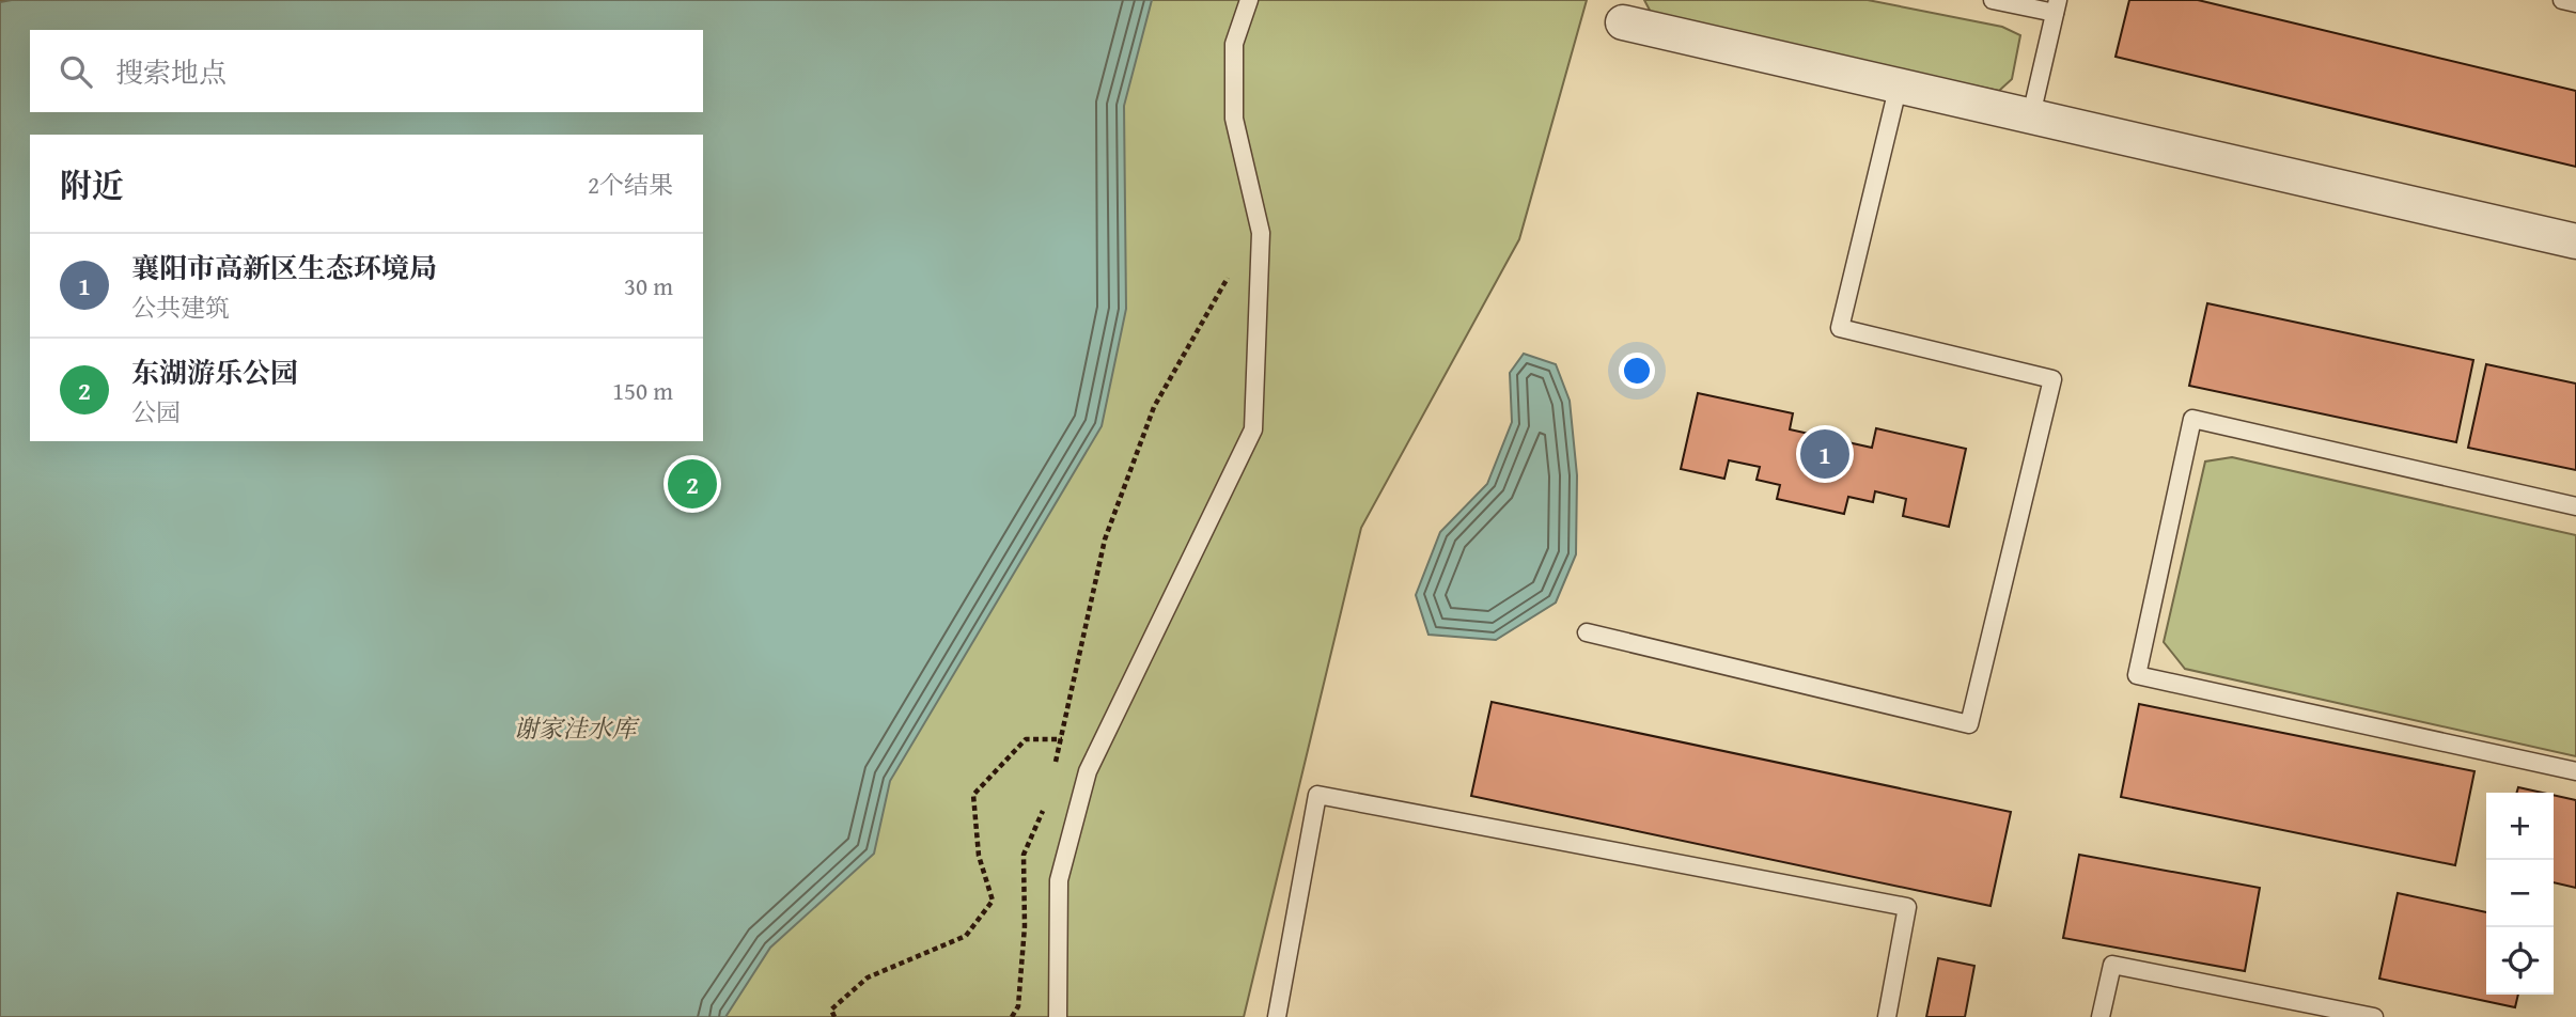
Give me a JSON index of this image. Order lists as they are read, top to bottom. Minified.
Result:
{"water":["谢家洼水库"],"page":{"search":"搜索地点","heading":["附近","2个结果"],"list":[{"mark":"1","name":"襄阳市高新区生态环境局","note":"公共建筑","value":"30 m"},{"mark":"2","name":"东湖游乐公园","note":"公园","value":"150 m"}],"pins":["1","2"],"map_buttons":["+","−"]}}
